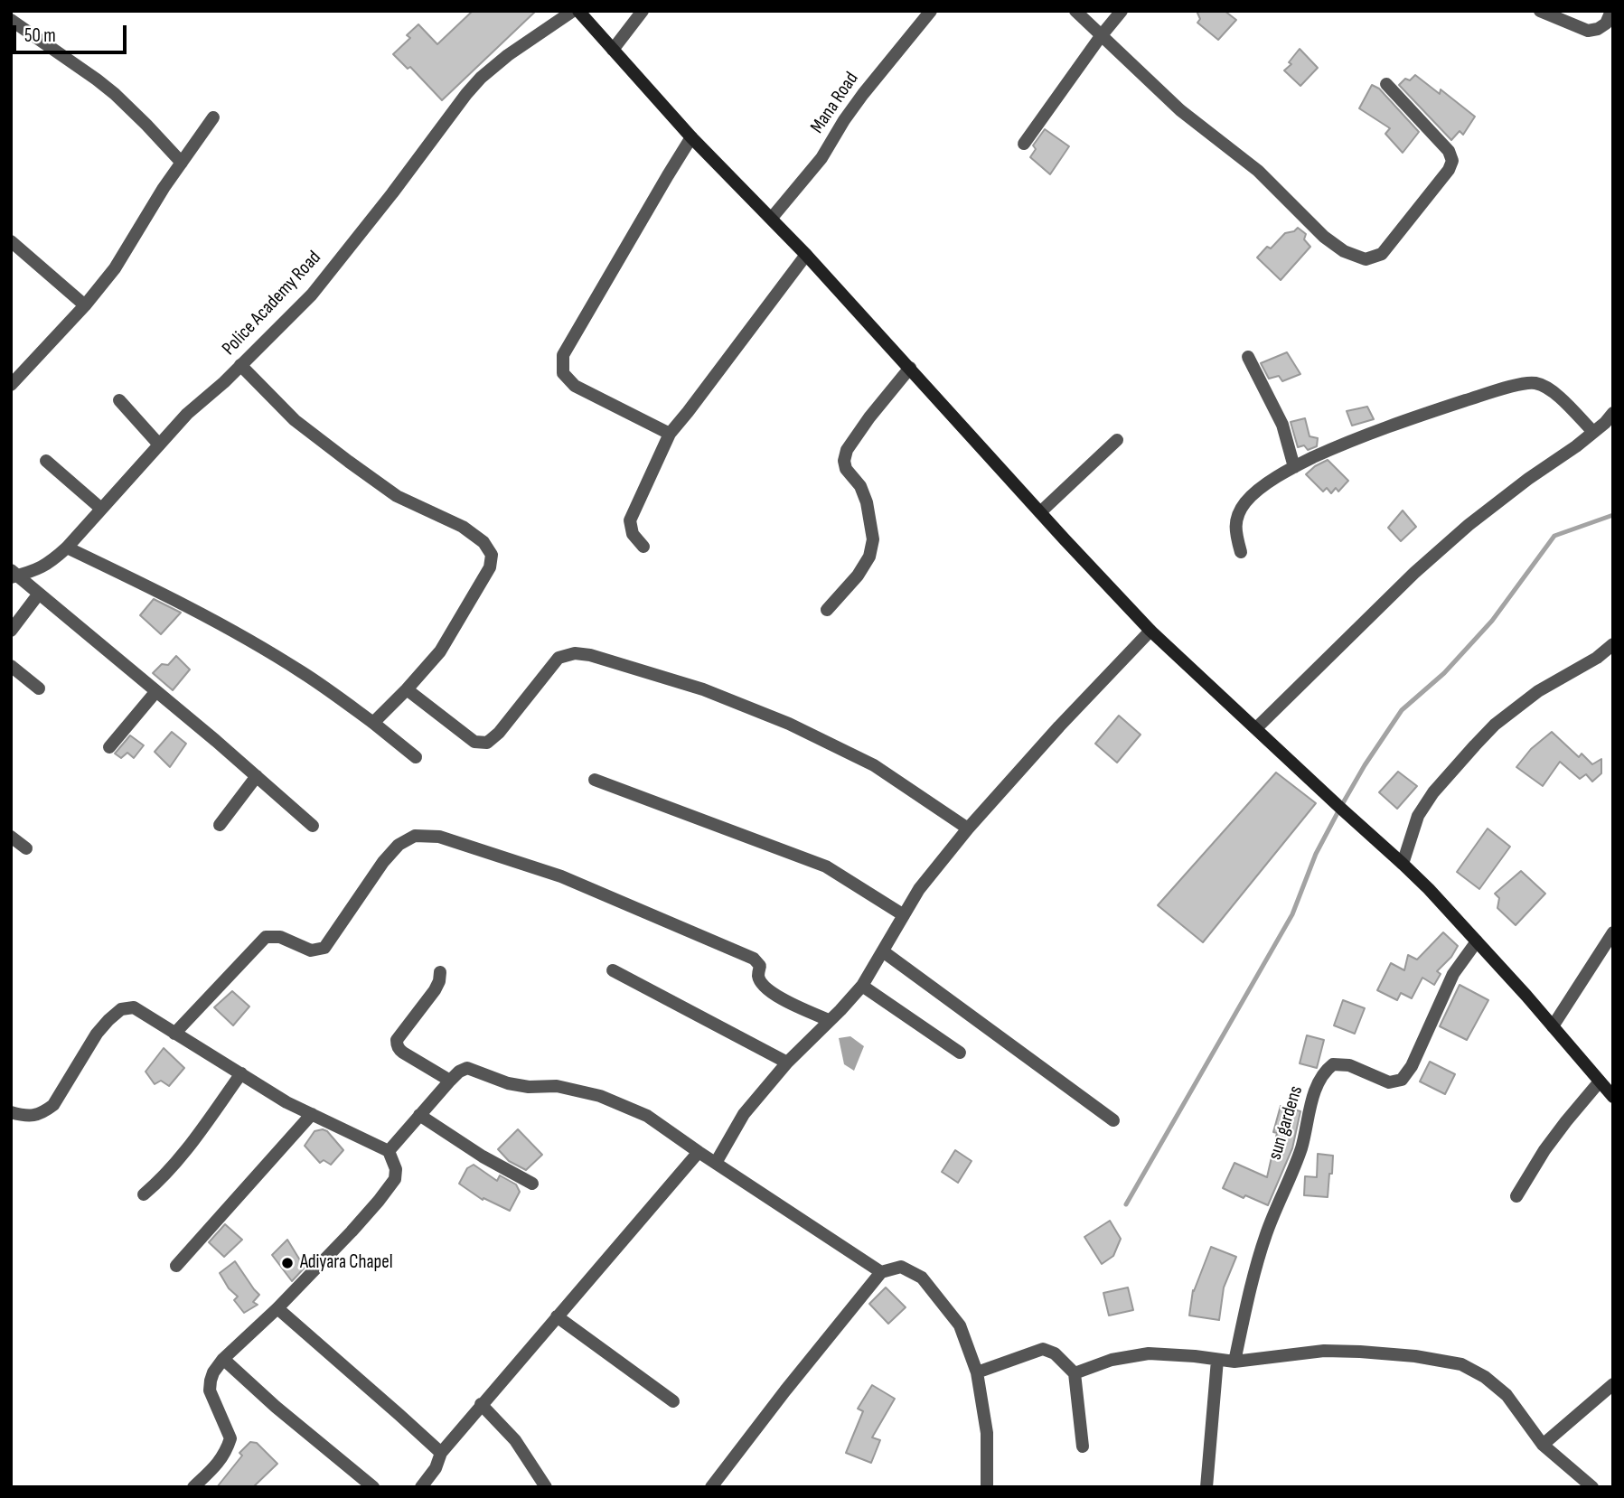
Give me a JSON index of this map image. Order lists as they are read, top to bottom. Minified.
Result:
{"streets":{"street":["Mana Road","Police Academy Road","sun gardens"]},"places":["Adiyara Chapel"],"scale_bar":"50 m"}
